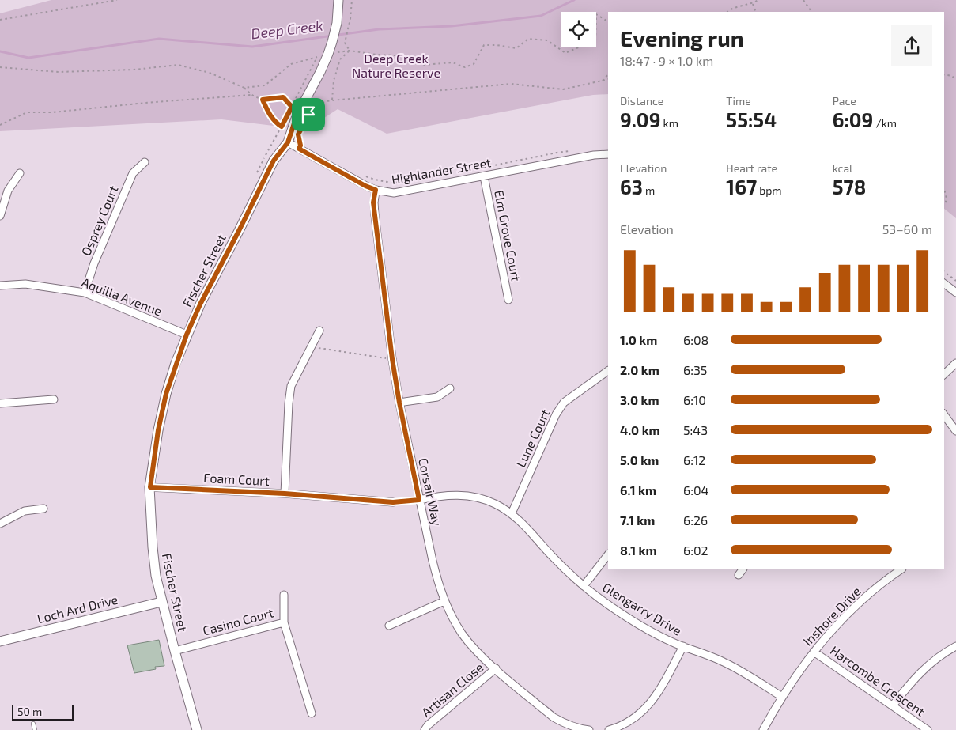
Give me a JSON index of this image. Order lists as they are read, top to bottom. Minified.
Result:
{"streets":{"street":["Highlander Street","Osprey Court","Elm Grove Court","Fischer Street","Aquilla Avenue","Lune Court","Foam Court","Corsair Way","Loch Ard Drive","Glengarry Drive","Inshore Drive","Casino Court","Harcombe Crescent","Artisan Close"]},"crossings":[["Highlander Street","Elm Grove Court"],["Highlander Street","Fischer Street"],["Highlander Street","Corsair Way"],["Osprey Court","Aquilla Avenue"],["Fischer Street","Aquilla Avenue"],["Fischer Street","Foam Court"],["Fischer Street","Loch Ard Drive"],["Fischer Street","Casino Court"],["Lune Court","Glengarry Drive"],["Corsair Way","Glengarry Drive"],["Corsair Way","Artisan Close"],["Glengarry Drive","Inshore Drive"],["Inshore Drive","Harcombe Crescent"]],"water":["Deep Creek"],"parks":["Deep Creek Nature Reserve"],"scale_bar":"50 m","page":{"heading":["Evening run","18:47 · 9 × 1.0 km"],"stats":[["Distance","9.09 km"],["Time","55:54"],["Pace","6:09 /km"],["Elevation","63 m"],["Heart rate","167 bpm"],["kcal","578"]],"chart":["Elevation","53–60 m"],"list":[{"name":"1.0 km","note":"6:08"},{"name":"2.0 km","note":"6:35"},{"name":"3.0 km","note":"6:10"},{"name":"4.0 km","note":"5:43"},{"name":"5.0 km","note":"6:12"},{"name":"6.1 km","note":"6:04"},{"name":"7.1 km","note":"6:26"},{"name":"8.1 km","note":"6:02"}],"scale":"50 m"}}
